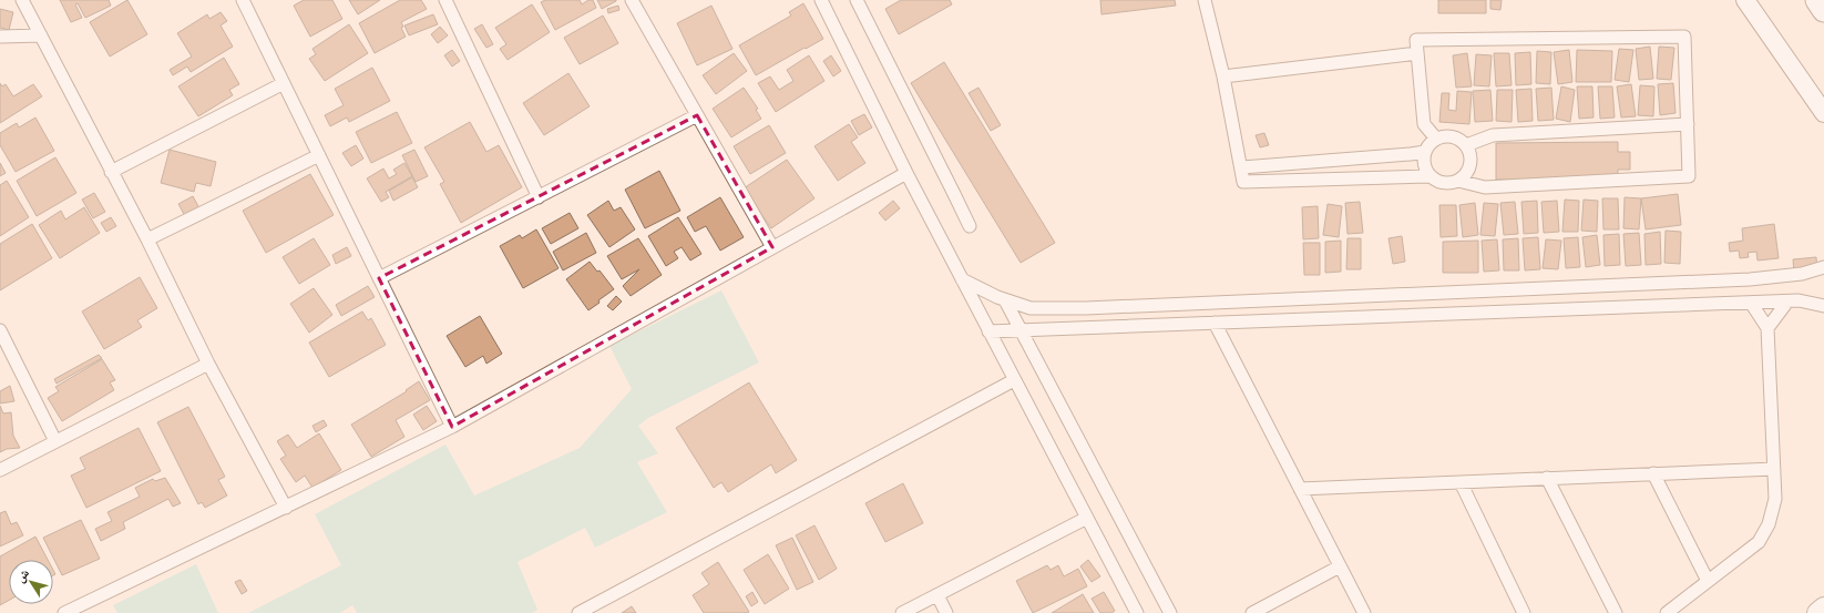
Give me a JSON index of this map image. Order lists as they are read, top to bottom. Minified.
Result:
{"north":"top left"}
